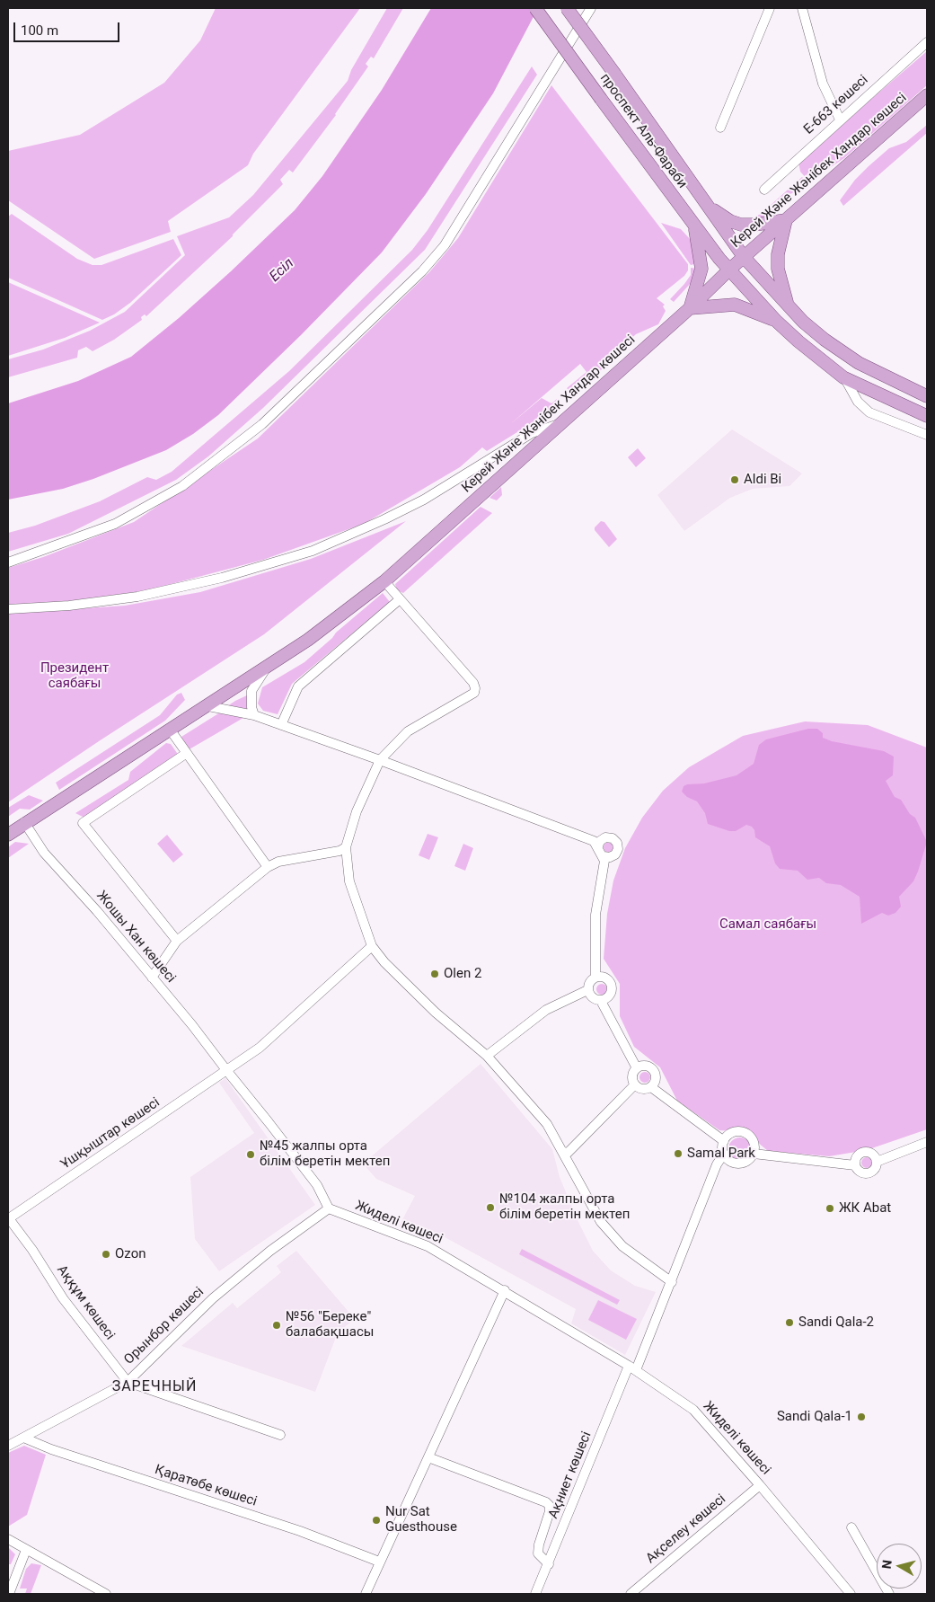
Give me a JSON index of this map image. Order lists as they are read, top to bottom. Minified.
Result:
{"streets":{"main road":["проспект Аль-Фараби","Керей Және Жәнібек Хандар көшесі"],"street":["Е-663 көшесі","Жошы Хан көшесі","Ұшқыштар көшесі","Жиделі көшесі","Аққұм көшесі","Орынбор көшесі","Ақниет көшесі","Қаратөбе көшесі","Ақселеу көшесі"]},"crossings":[["проспект Аль-Фараби","Керей Және Жәнібек Хандар көшесі"],["Керей Және Жәнібек Хандар көшесі","Жошы Хан көшесі"],["Жошы Хан көшесі","Ұшқыштар көшесі"],["Жошы Хан көшесі","Жиделі көшесі"],["Жошы Хан көшесі","Орынбор көшесі"],["Ұшқыштар көшесі","Аққұм көшесі"],["Жиделі көшесі","Орынбор көшесі"],["Жиделі көшесі","Ақниет көшесі"],["Жиделі көшесі","Ақселеу көшесі"],["Аққұм көшесі","Орынбор көшесі"],["Орынбор көшесі","Қаратөбе көшесі"]],"districts":["ЗАРЕЧНЫЙ"],"water":["Есіл"],"parks":["Президент саябағы","Самал саябағы"],"places":["Aldi Bi","Olen 2","Samal Park","№45 жалпы орта білім беретін мектеп","№104 жалпы орта білім беретін мектеп","ЖК Abat","Ozon","Sandi Qala-2","№56 \"Береке\" балабақшасы","Sandi Qala-1","Nur Sat Guesthouse"],"scale_bar":"100 m","north":"left"}
